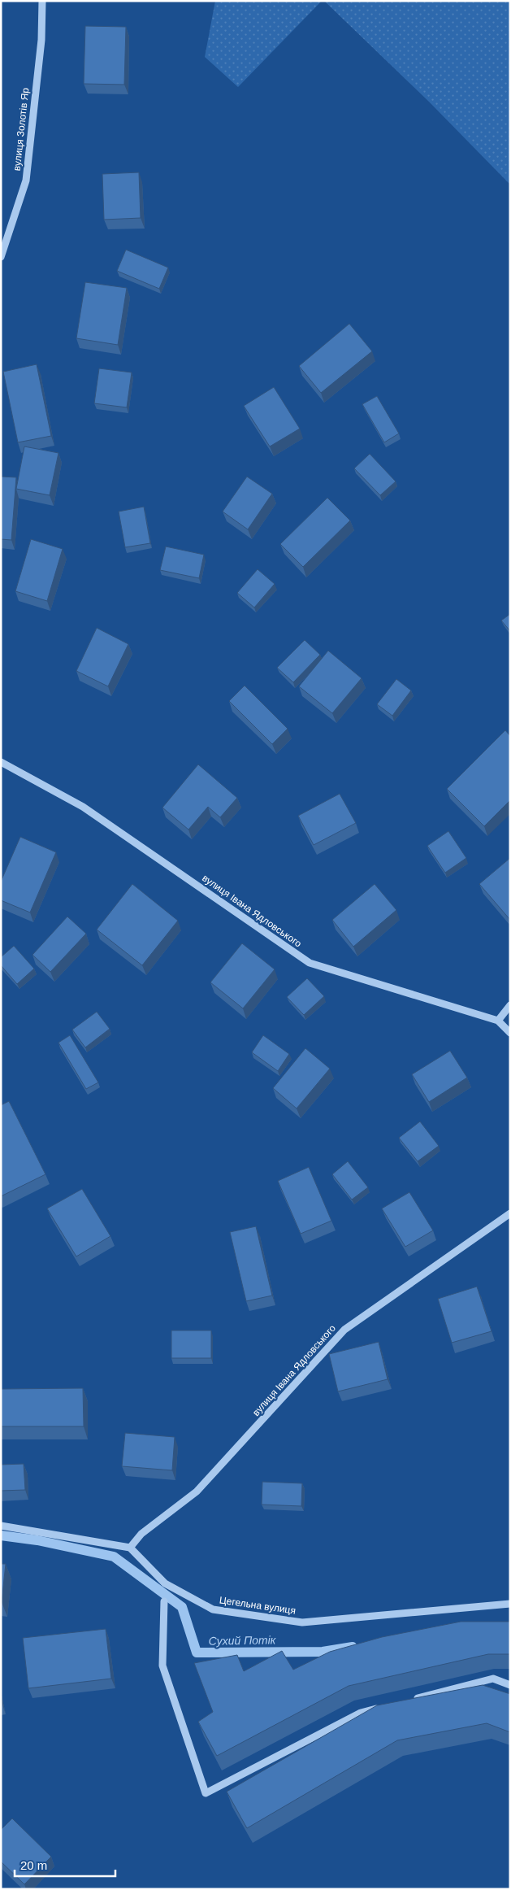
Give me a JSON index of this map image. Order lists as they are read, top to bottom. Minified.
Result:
{"streets":{"street":["вулиця Золотів Яр","вулиця Івана Ядловського","Цегельна вулиця"]},"crossings":[["вулиця Івана Ядловського","Цегельна вулиця"]],"water":["Сухий Потік"],"scale_bar":"20 m"}
